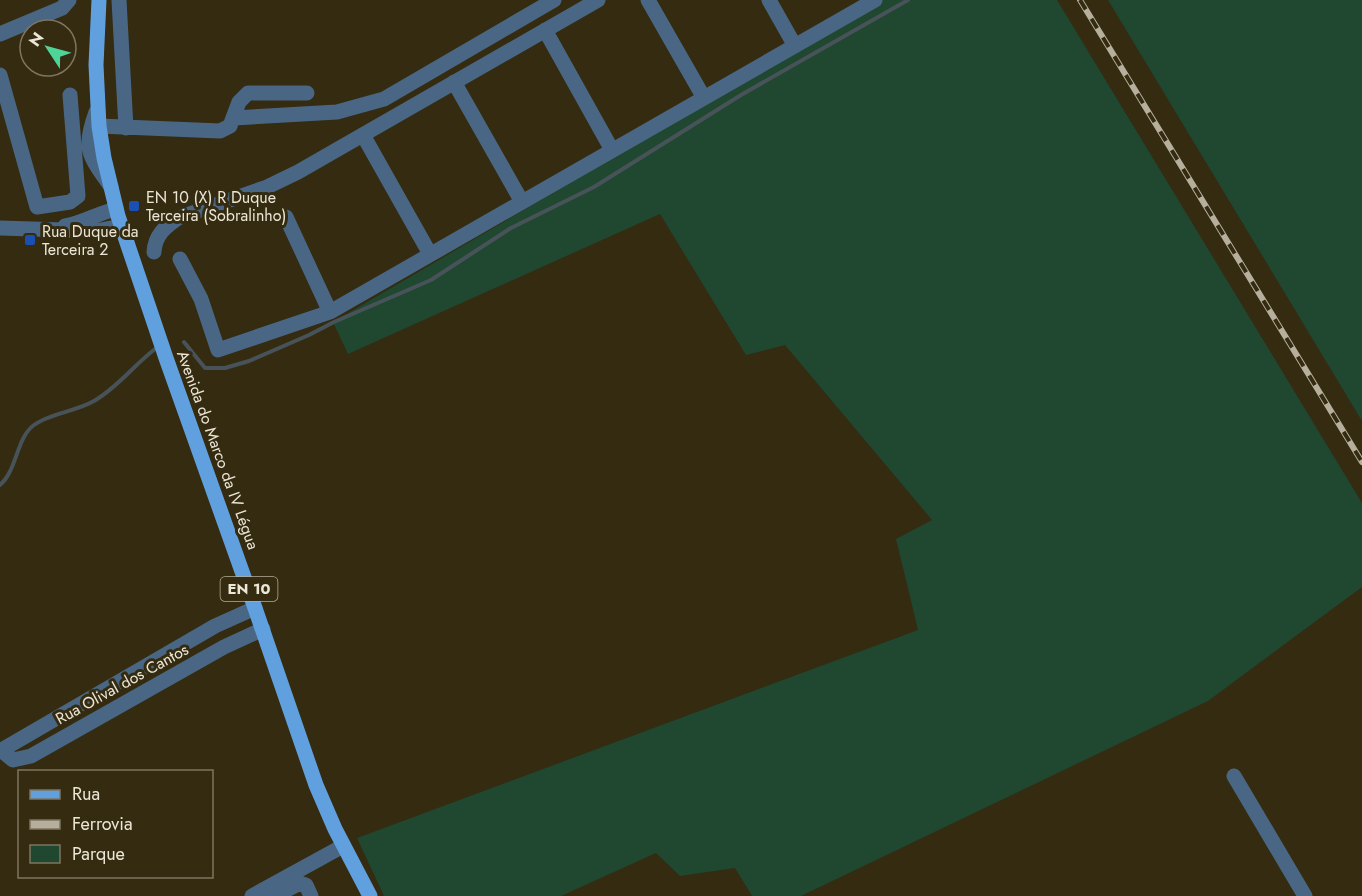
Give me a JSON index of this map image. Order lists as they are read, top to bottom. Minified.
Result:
{"streets":{"main road":["Avenida do Marco da IV Légua","EN 10"],"street":["Rua Olival dos Cantos"]},"crossings":[["Avenida do Marco da IV Légua","Rua Olival dos Cantos"]],"places":{"transit":["EN 10 (X) R Duque Terceira (Sobralinho)","Rua Duque da Terceira 2"]},"legend":["Rua","Ferrovia","Parque"],"north":"top left"}
